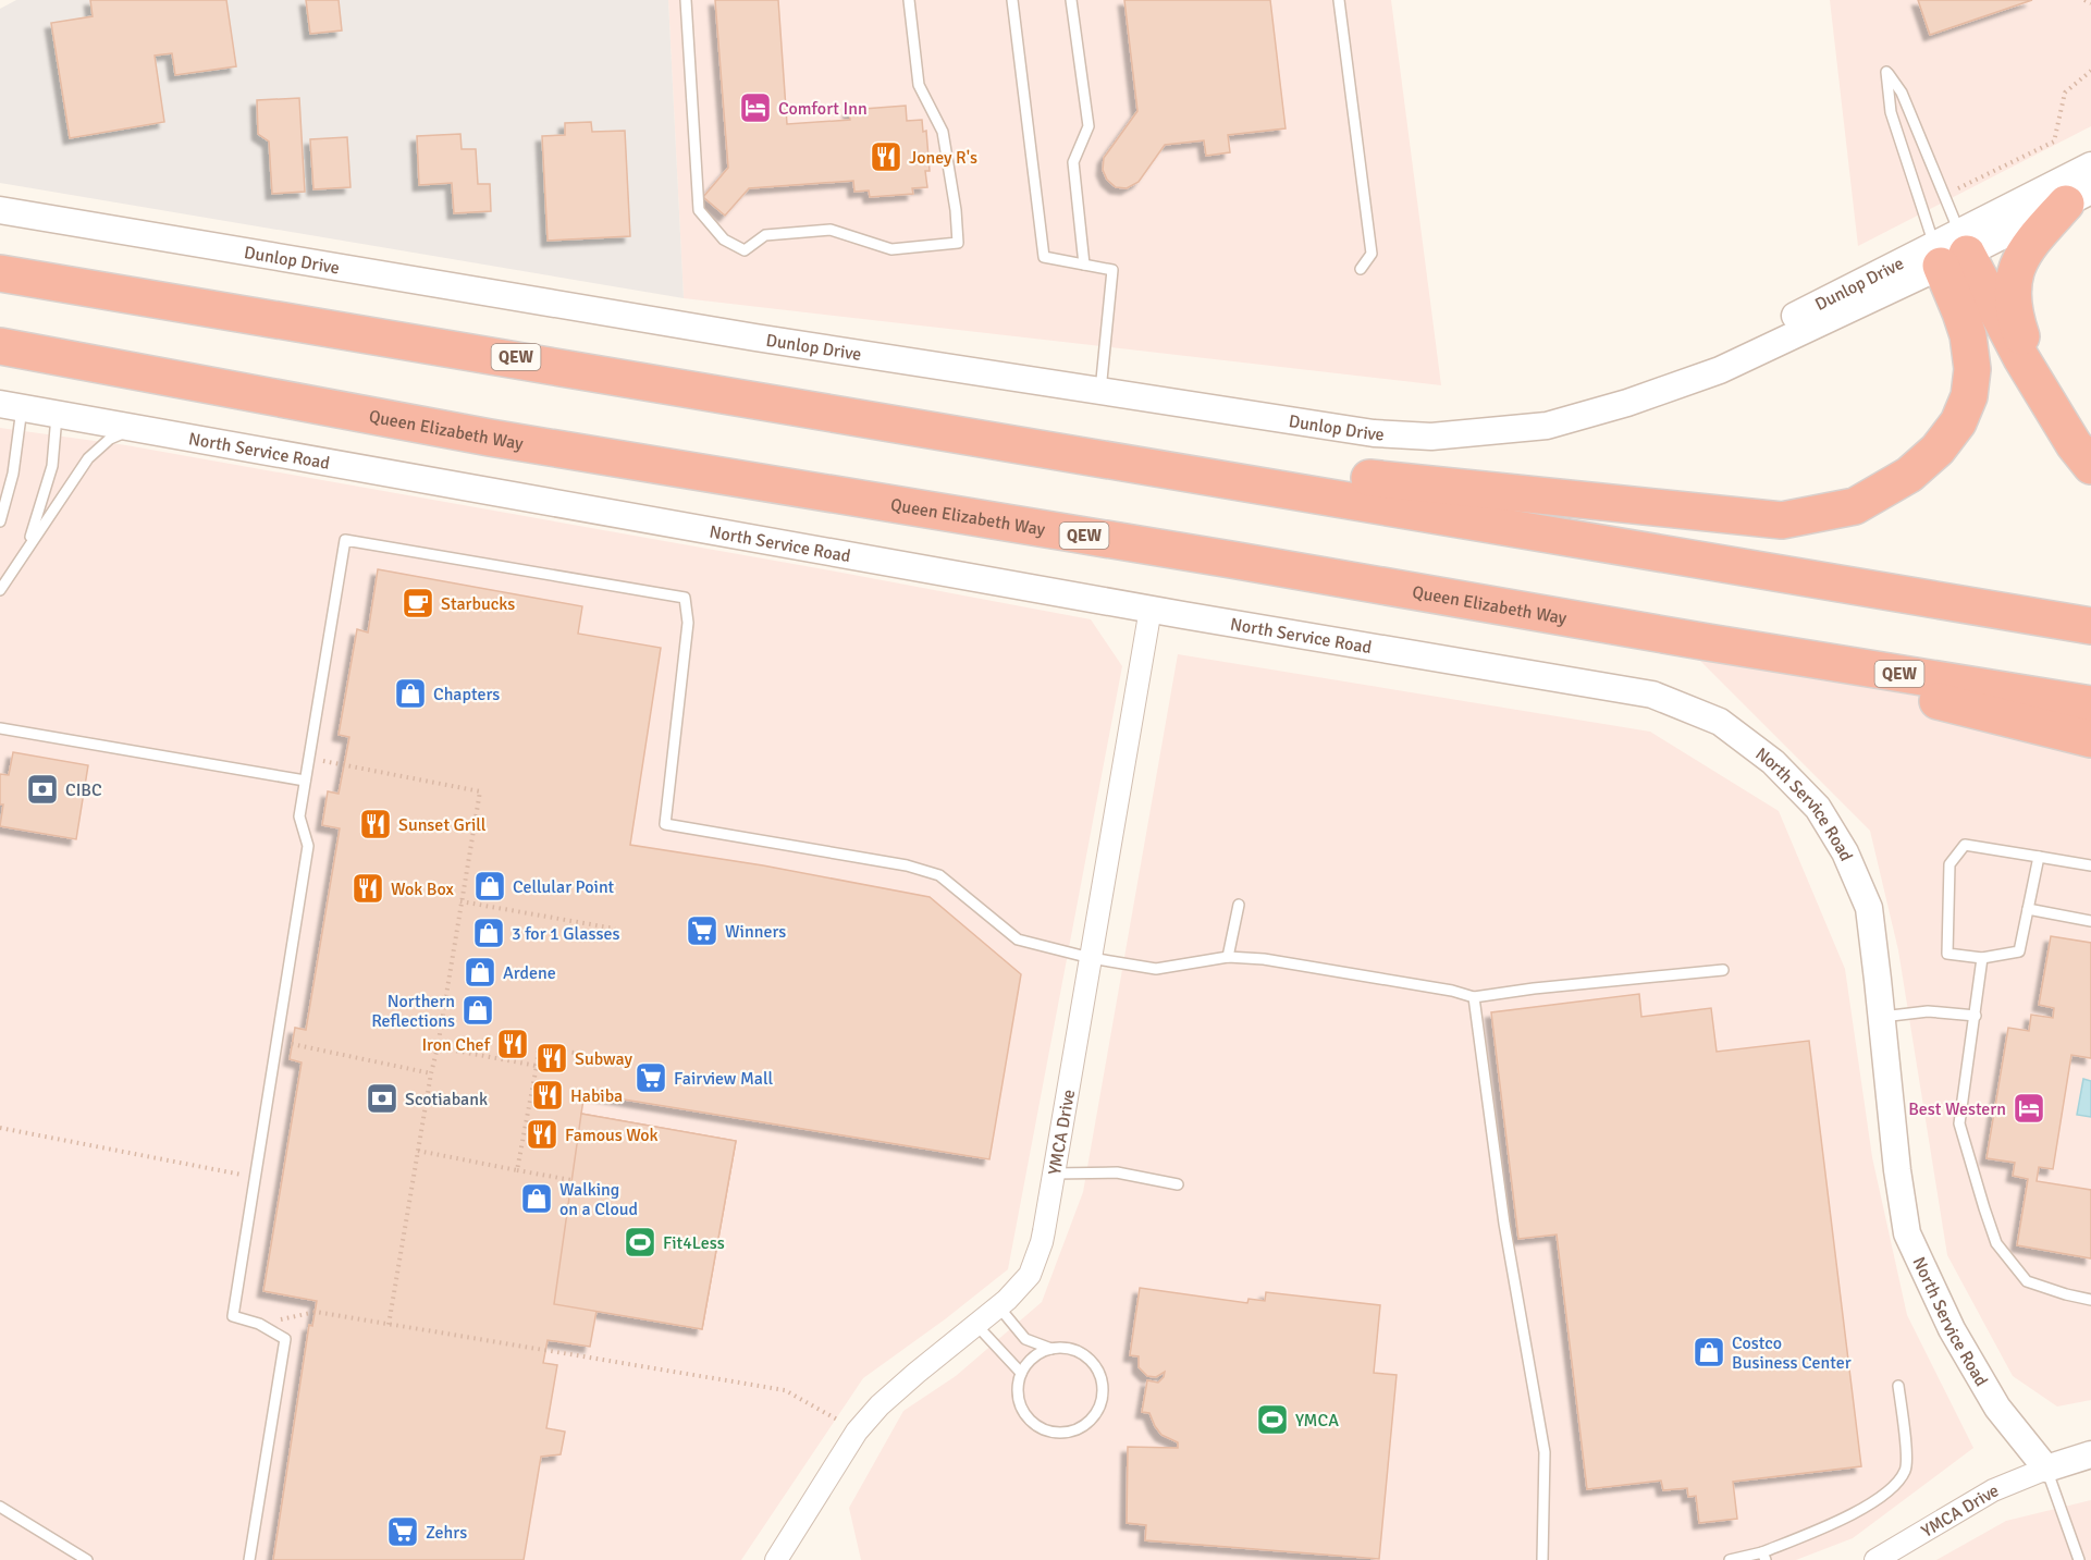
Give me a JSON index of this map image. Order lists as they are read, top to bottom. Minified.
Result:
{"streets":{"highway":["QEW","Queen Elizabeth Way"],"street":["Dunlop Drive","North Service Road","YMCA Drive"]},"crossings":[["North Service Road","YMCA Drive"]],"places":{"hotel":["Comfort Inn","Best Western"],"restaurant":["Joney R's","Sunset Grill","Wok Box","Iron Chef","Subway","Habiba","Famous Wok"],"cafe":["Starbucks"],"shop":["Chapters","Cellular Point","3 for 1 Glasses","Ardene","Northern Reflections","Walking on a Cloud","Costco Business Center"],"bank":["CIBC","Scotiabank"],"supermarket":["Winners","Fairview Mall","Zehrs"],"sports":["Fit4Less","YMCA"]}}
